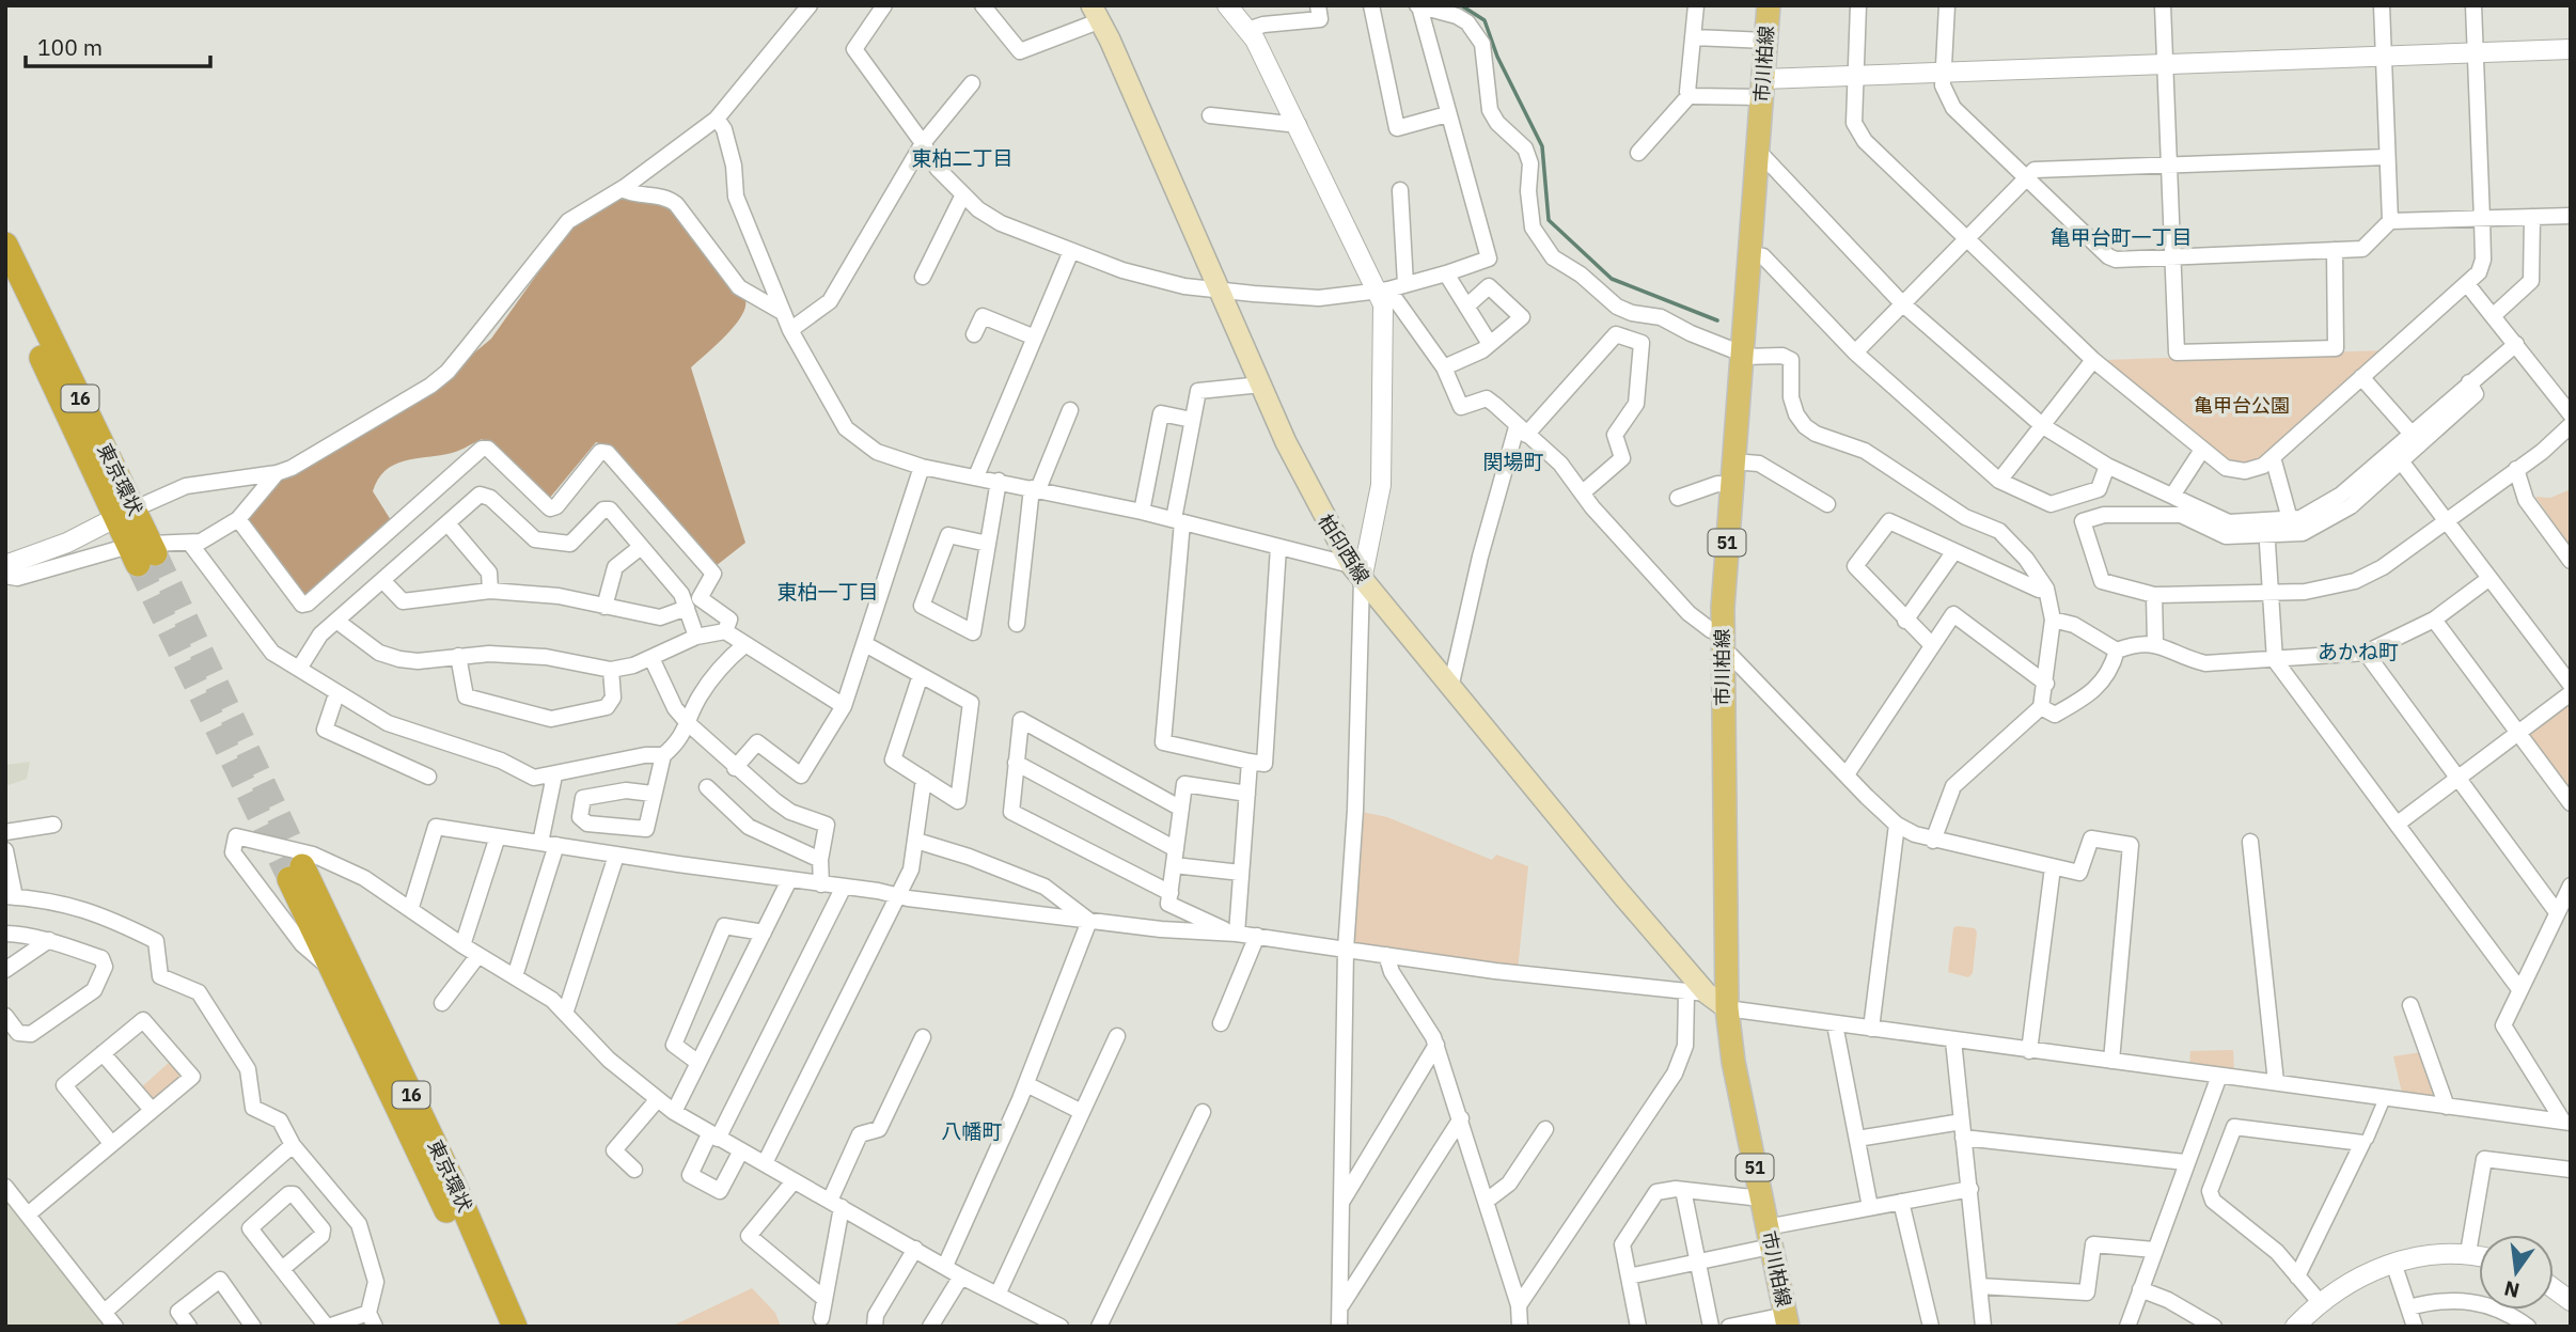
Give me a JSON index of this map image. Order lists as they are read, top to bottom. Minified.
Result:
{"streets":{"highway":["16","東京環状"],"main road":["市川柏線","51","柏印西線"]},"crossings":[["市川柏線","柏印西線"]],"districts":["東柏二丁目","亀甲台町一丁目","関場町","東柏一丁目","あかね町","八幡町"],"parks":["亀甲台公園"],"scale_bar":"100 m","north":"bottom"}
